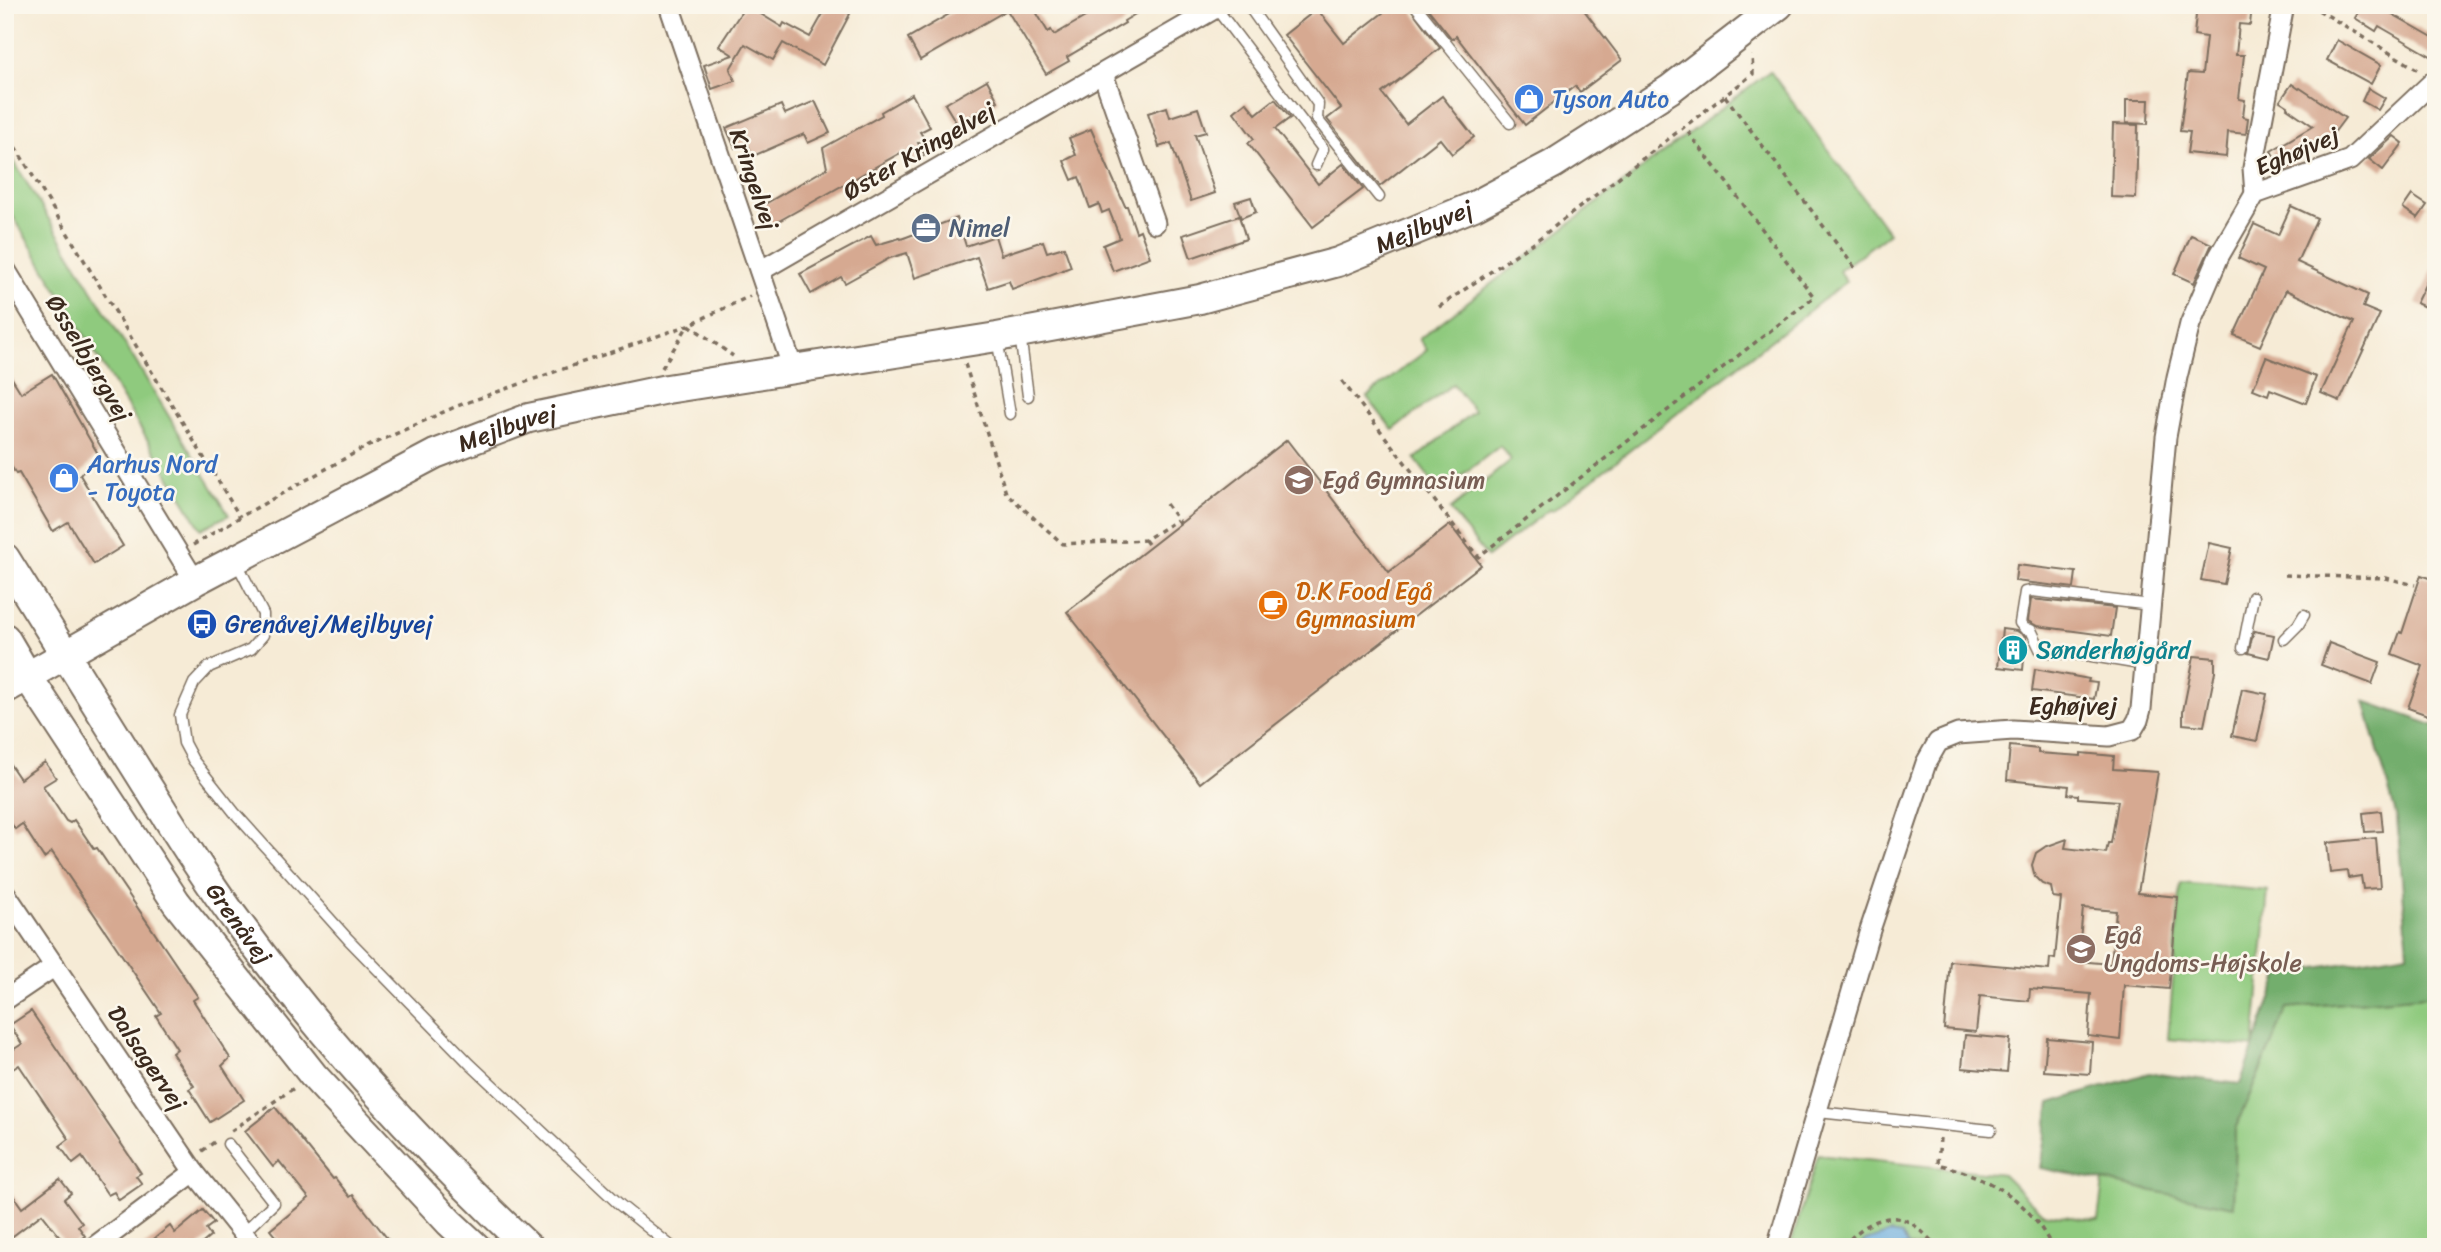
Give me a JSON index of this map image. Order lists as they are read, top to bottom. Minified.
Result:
{"streets":{"street":["Øster Kringelvej","Eghøjvej","Kringelvej","Mejlbyvej","Øsselbjergvej","Grenåvej","Dalsagervej"]},"crossings":[["Øster Kringelvej","Kringelvej"],["Kringelvej","Mejlbyvej"],["Mejlbyvej","Øsselbjergvej"],["Mejlbyvej","Grenåvej"]],"places":{"shop":["Tyson Auto","Aarhus Nord - Toyota"],"office":["Nimel"],"school or university":["Egå Gymnasium","Egå Ungdoms-Højskole"],"cafe":["D.K Food Egå Gymnasium"],"bus stop":["Grenåvej/Mejlbyvej"],"building":["Sønderhøjgård"]}}
